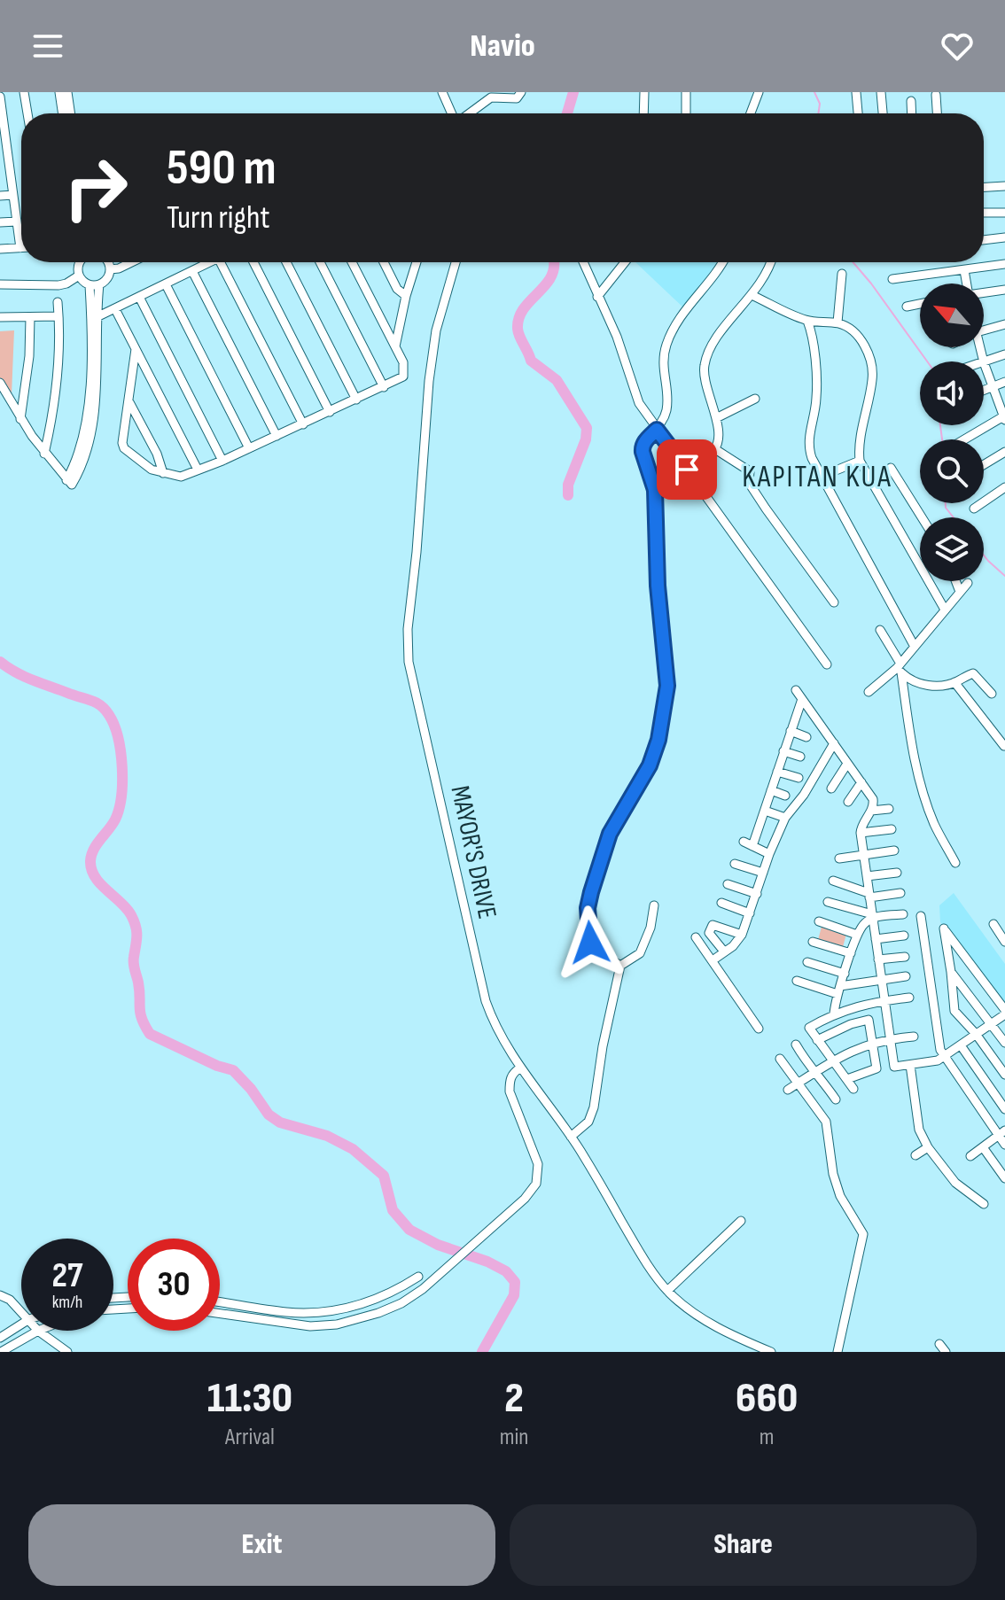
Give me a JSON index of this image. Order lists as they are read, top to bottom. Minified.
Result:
{"streets":{"street":["MAYOR'S DRIVE"]},"districts":["KAPITAN KUA"],"north":"top left","page":{"header":"Navio","turn":["590 m","Turn right"],"speed":"27 km/h","limit":"30","eta":["11:30","Arrival","2","min","660","m"],"buttons":["Exit","Share"]}}
